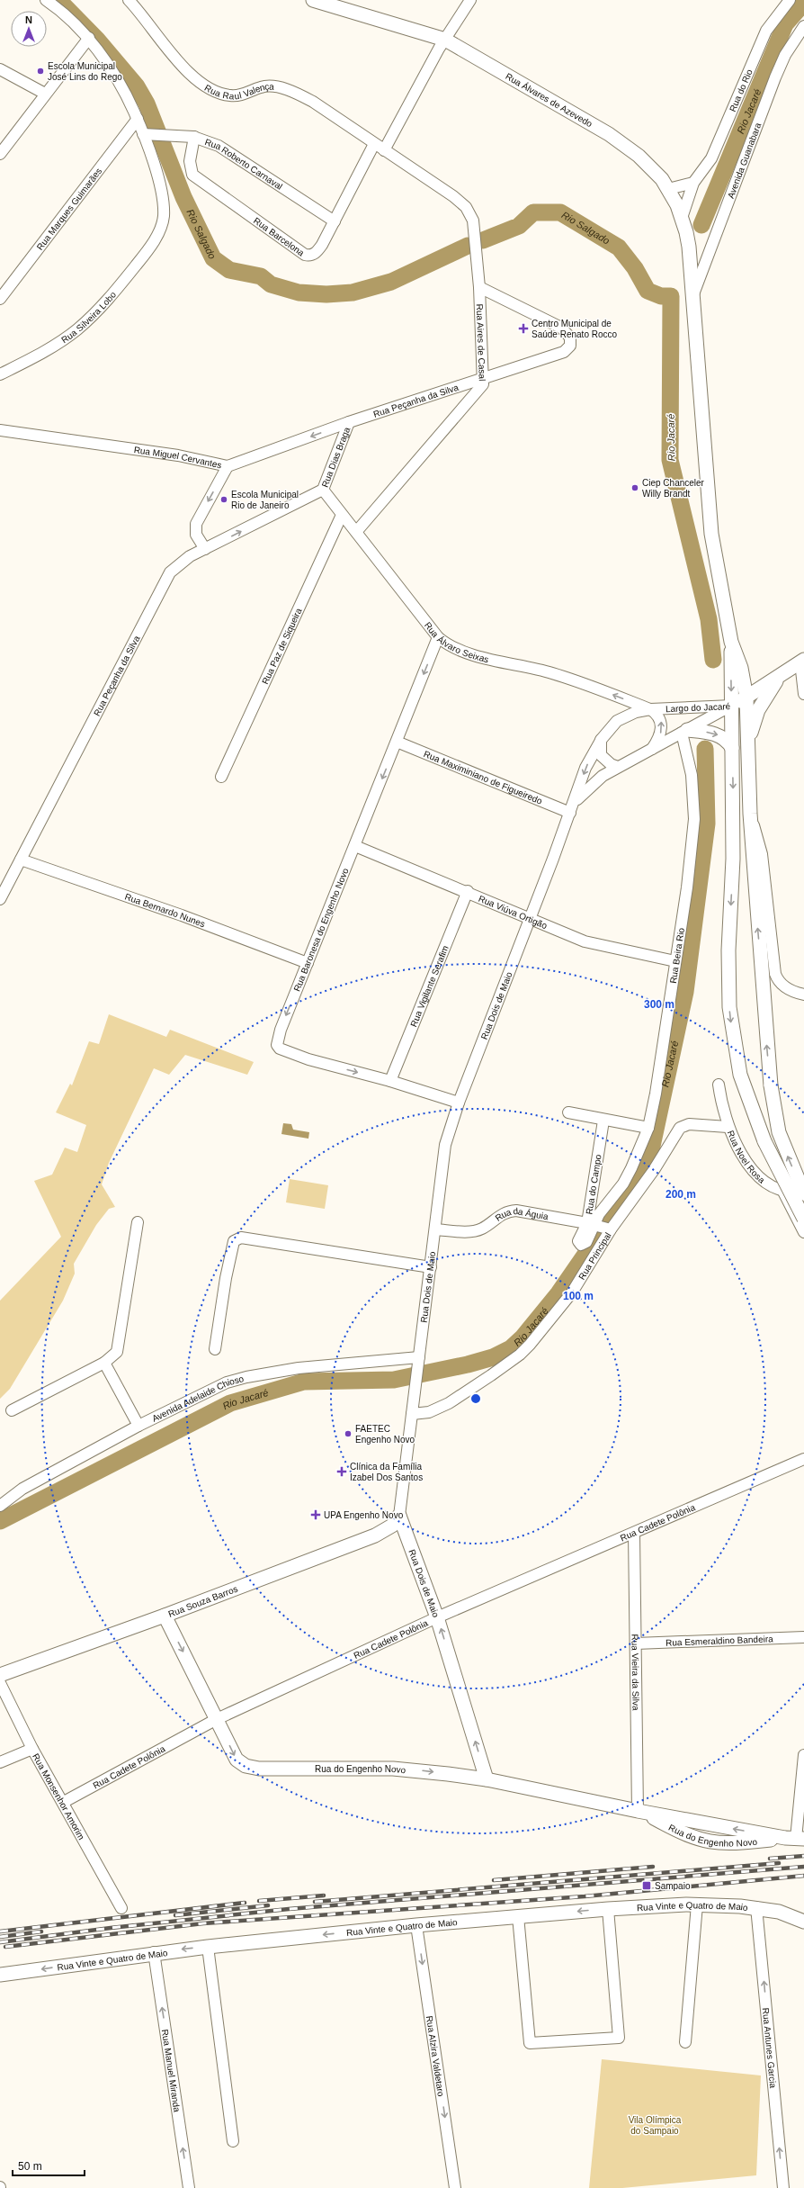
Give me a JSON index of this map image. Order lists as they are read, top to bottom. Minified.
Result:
{"streets":{"main road":["Rua Álvares de Azevedo","Rua Dois de Maio","Rua Souza Barros","Rua do Engenho Novo","Rua Vinte e Quatro de Maio"],"street":["Rua Raul Valença","Rua do Rio","Avenida Guanabara","Rua Roberto Carnaval","Rua Marques Guimarães","Rua Barcelona","Rua Silveira Lobo","Rua Aires de Casal","Rua Peçanha da Silva","Rua Miguel Cervantes","Rua Dias Braga","Rua Álvaro Seixas","Rua Paz de Siqueira","Largo do Jacaré","Rua Maximiniano de Figueiredo","Rua Bernardo Nunes","Rua Viúva Ortigão","Rua Baronesa do Engenho Novo","Rua Beira Rio","Rua Vigilante Serafim","Rua Noel Rosa","Rua do Campo","Rua da Águia","Rua Principal","Avenida Adelaide Chioso","Rua Cadete Polônia","Rua Esmeraldino Bandeira","Rua Vieira da Silva","Rua Monsenhor Amorim","Rua Antunes Garcia","Rua Alzira Valdetaro","Rua Manuel Miranda"]},"crossings":[["Rua Raul Valença","Rua Barcelona"],["Rua Raul Valença","Rua Aires de Casal"],["Rua do Rio","Rua Álvares de Azevedo"],["Rua Álvares de Azevedo","Avenida Guanabara"],["Rua Roberto Carnaval","Rua Barcelona"],["Rua Roberto Carnaval","Rua Silveira Lobo"],["Rua Barcelona","Rua Aires de Casal"],["Rua Aires de Casal","Rua Peçanha da Silva"],["Rua Aires de Casal","Rua Álvaro Seixas"],["Rua Peçanha da Silva","Rua Miguel Cervantes"],["Rua Peçanha da Silva","Rua Dias Braga"],["Rua Peçanha da Silva","Rua Bernardo Nunes"],["Rua Miguel Cervantes","Rua Dias Braga"],["Rua Dias Braga","Rua Álvaro Seixas"],["Rua Álvaro Seixas","Rua Paz de Siqueira"],["Rua Álvaro Seixas","Largo do Jacaré"],["Rua Álvaro Seixas","Rua Baronesa do Engenho Novo"],["Largo do Jacaré","Rua Maximiniano de Figueiredo"],["Largo do Jacaré","Rua Beira Rio"],["Largo do Jacaré","Rua Dois de Maio"],["Rua Maximiniano de Figueiredo","Rua Baronesa do Engenho Novo"],["Rua Maximiniano de Figueiredo","Rua Dois de Maio"],["Rua Bernardo Nunes","Rua Baronesa do Engenho Novo"],["Rua Viúva Ortigão","Rua Baronesa do Engenho Novo"],["Rua Viúva Ortigão","Rua Beira Rio"],["Rua Viúva Ortigão","Rua Vigilante Serafim"],["Rua Viúva Ortigão","Rua Dois de Maio"],["Rua Baronesa do Engenho Novo","Rua Vigilante Serafim"],["Rua Baronesa do Engenho Novo","Rua Dois de Maio"],["Rua Beira Rio","Rua do Campo"],["Rua Beira Rio","Rua da Águia"],["Rua Dois de Maio","Rua da Águia"],["Rua Dois de Maio","Rua Principal"],["Rua Dois de Maio","Avenida Adelaide Chioso"],["Rua Dois de Maio","Rua Cadete Polônia"],["Rua Dois de Maio","Rua Souza Barros"],["Rua Dois de Maio","Rua do Engenho Novo"],["Rua Noel Rosa","Rua Principal"],["Rua do Campo","Rua da Águia"],["Rua da Águia","Rua Principal"],["Rua Cadete Polônia","Rua Vieira da Silva"],["Rua Cadete Polônia","Rua do Engenho Novo"],["Rua Cadete Polônia","Rua Monsenhor Amorim"],["Rua Souza Barros","Rua do Engenho Novo"],["Rua Esmeraldino Bandeira","Rua Vieira da Silva"],["Rua Vieira da Silva","Rua do Engenho Novo"],["Rua Vinte e Quatro de Maio","Rua Antunes Garcia"],["Rua Vinte e Quatro de Maio","Rua Alzira Valdetaro"],["Rua Vinte e Quatro de Maio","Rua Manuel Miranda"]],"one_way":["Rua Miguel Cervantes","Rua Dias Braga","Rua Álvaro Seixas","Rua do Engenho Novo","Rua Vinte e Quatro de Maio","Rua Alzira Valdetaro"],"water":["Rio Jacaré","Rio Salgado"],"parks":["Vila Olímpica do Sampaio"],"places":{"other":["Escola Municipal José Lins do Rego","Ciep Chanceler Willy Brandt","Escola Municipal Rio de Janeiro","FAETEC Engenho Novo"],"health":["Centro Municipal de Saúde Renato Rocco","Clínica da Família Izabel Dos Santos","UPA Engenho Novo"],"transit":["Sampaio"]},"scale_bar":"50 m","north":"top","rings":["300 m","200 m","100 m"]}
